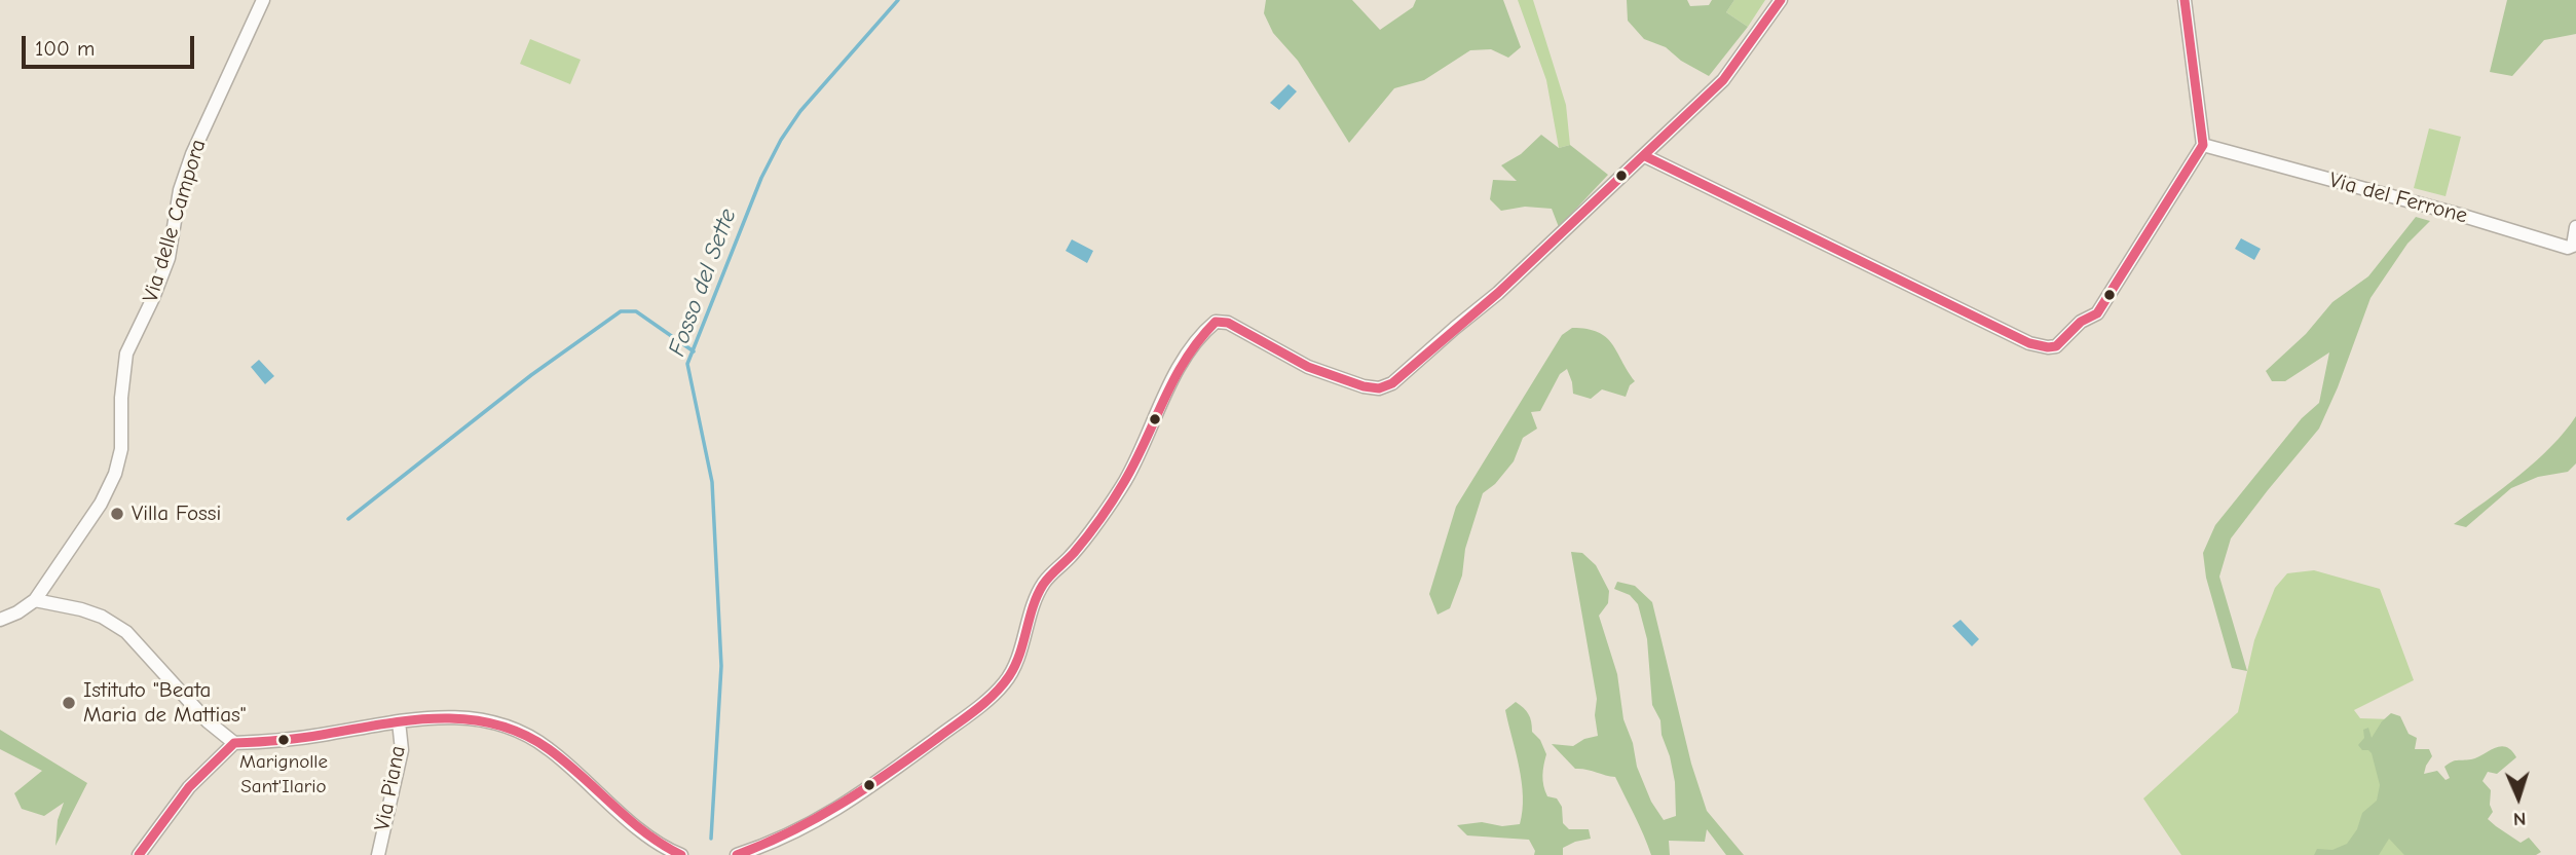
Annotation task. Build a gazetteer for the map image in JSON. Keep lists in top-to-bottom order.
{
  "streets": {
    "street": ["Via del Ferrone", "Via delle Campora", "Via Piana"]
  },
  "water": ["Fosso del Sette"],
  "places": ["Villa Fossi", "Istituto \"Beata Maria de Mattias\"", "Marignolle Sant'Ilario"],
  "scale_bar": "100 m",
  "north": "bottom"
}
